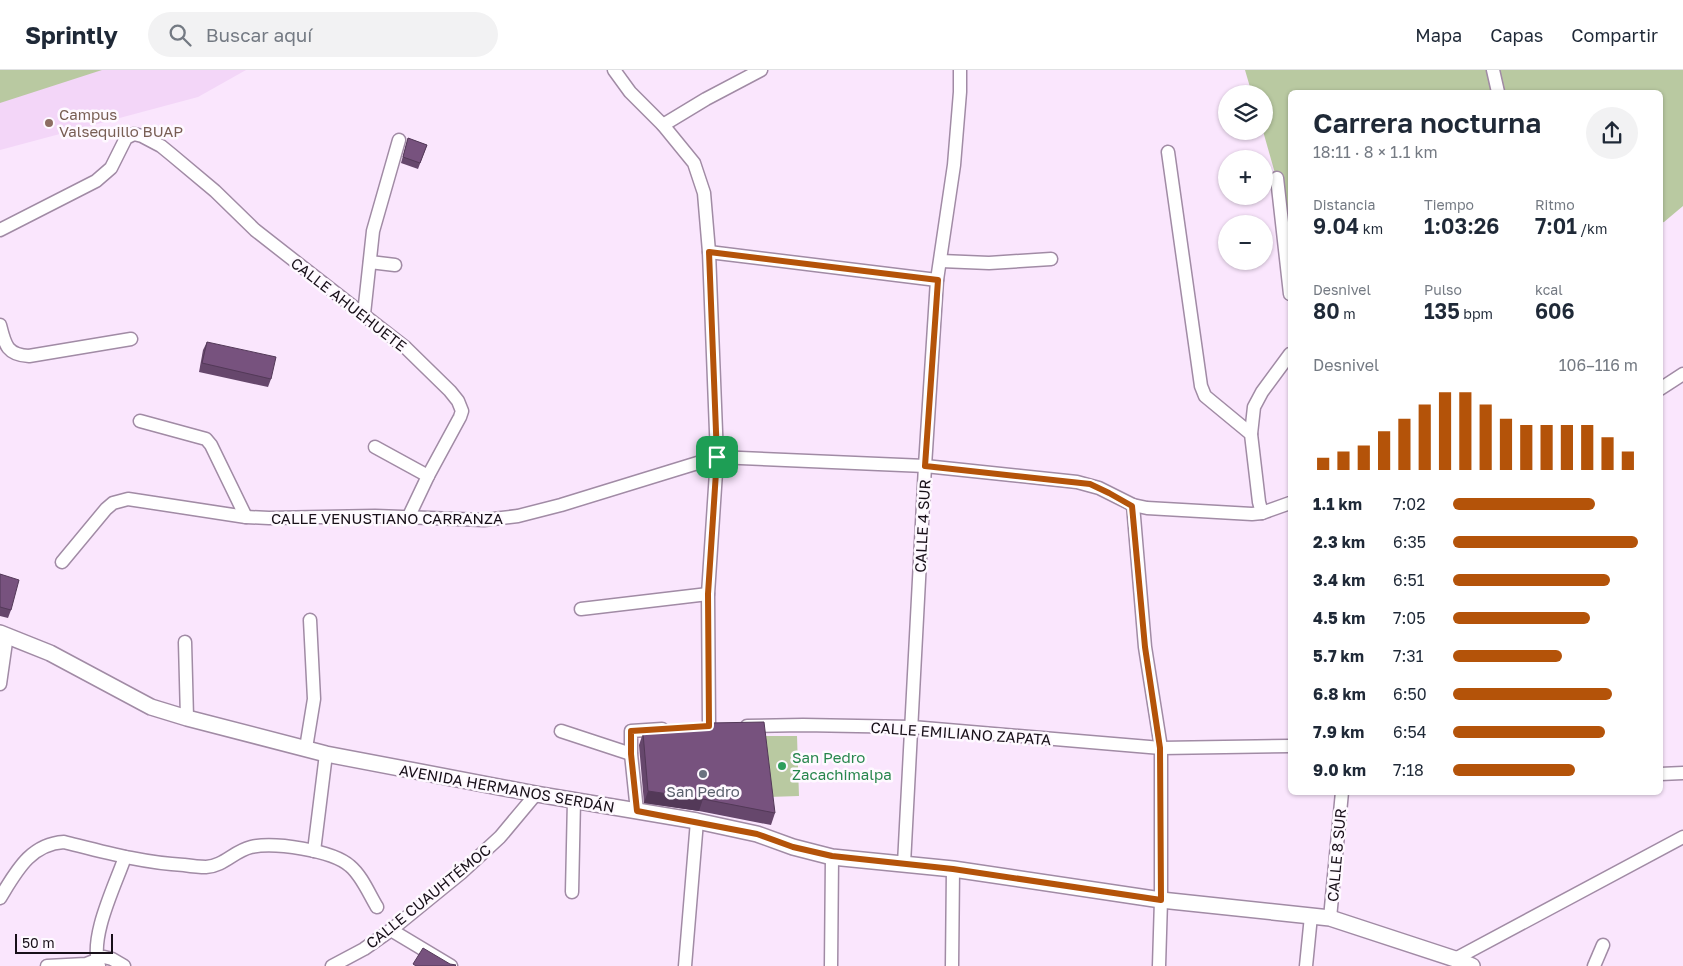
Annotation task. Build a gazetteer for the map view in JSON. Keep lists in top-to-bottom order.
{
  "streets": {
    "street": [
      "CALLE AHUEHUETE",
      "CALLE VENUSTIANO CARRANZA",
      "CALLE 4 SUR",
      "CALLE EMILIANO ZAPATA",
      "AVENIDA HERMANOS SERDÁN",
      "CALLE 8 SUR",
      "CALLE CUAUHTÉMOC"
    ]
  },
  "crossings": [
    ["CALLE AHUEHUETE", "CALLE VENUSTIANO CARRANZA"],
    ["CALLE VENUSTIANO CARRANZA", "CALLE 4 SUR"],
    ["CALLE 4 SUR", "CALLE EMILIANO ZAPATA"],
    ["CALLE 4 SUR", "AVENIDA HERMANOS SERDÁN"],
    ["AVENIDA HERMANOS SERDÁN", "CALLE 8 SUR"],
    ["AVENIDA HERMANOS SERDÁN", "CALLE CUAUHTÉMOC"]
  ],
  "places": ["Campus Valsequillo BUAP", "San Pedro Zacachimalpa", "San Pedro"],
  "scale_bar": "50 m",
  "page": {
    "header": "Sprintly",
    "search": "Buscar aquí",
    "nav": ["Mapa", "Capas", "Compartir"],
    "map_buttons": ["+", "−"],
    "heading": ["Carrera nocturna", "18:11 · 8 × 1.1 km"],
    "stats": [
      ["Distancia", "9.04 km"],
      ["Tiempo", "1:03:26"],
      ["Ritmo", "7:01 /km"],
      ["Desnivel", "80 m"],
      ["Pulso", "135 bpm"],
      ["kcal", "606"]
    ],
    "chart": ["Desnivel", "106–116 m"],
    "list": [
      {
        "name": "1.1 km",
        "note": "7:02"
      },
      {
        "name": "2.3 km",
        "note": "6:35"
      },
      {
        "name": "3.4 km",
        "note": "6:51"
      },
      {
        "name": "4.5 km",
        "note": "7:05"
      },
      {
        "name": "5.7 km",
        "note": "7:31"
      },
      {
        "name": "6.8 km",
        "note": "6:50"
      },
      {
        "name": "7.9 km",
        "note": "6:54"
      },
      {
        "name": "9.0 km",
        "note": "7:18"
      }
    ],
    "scale": "50 m"
  }
}
